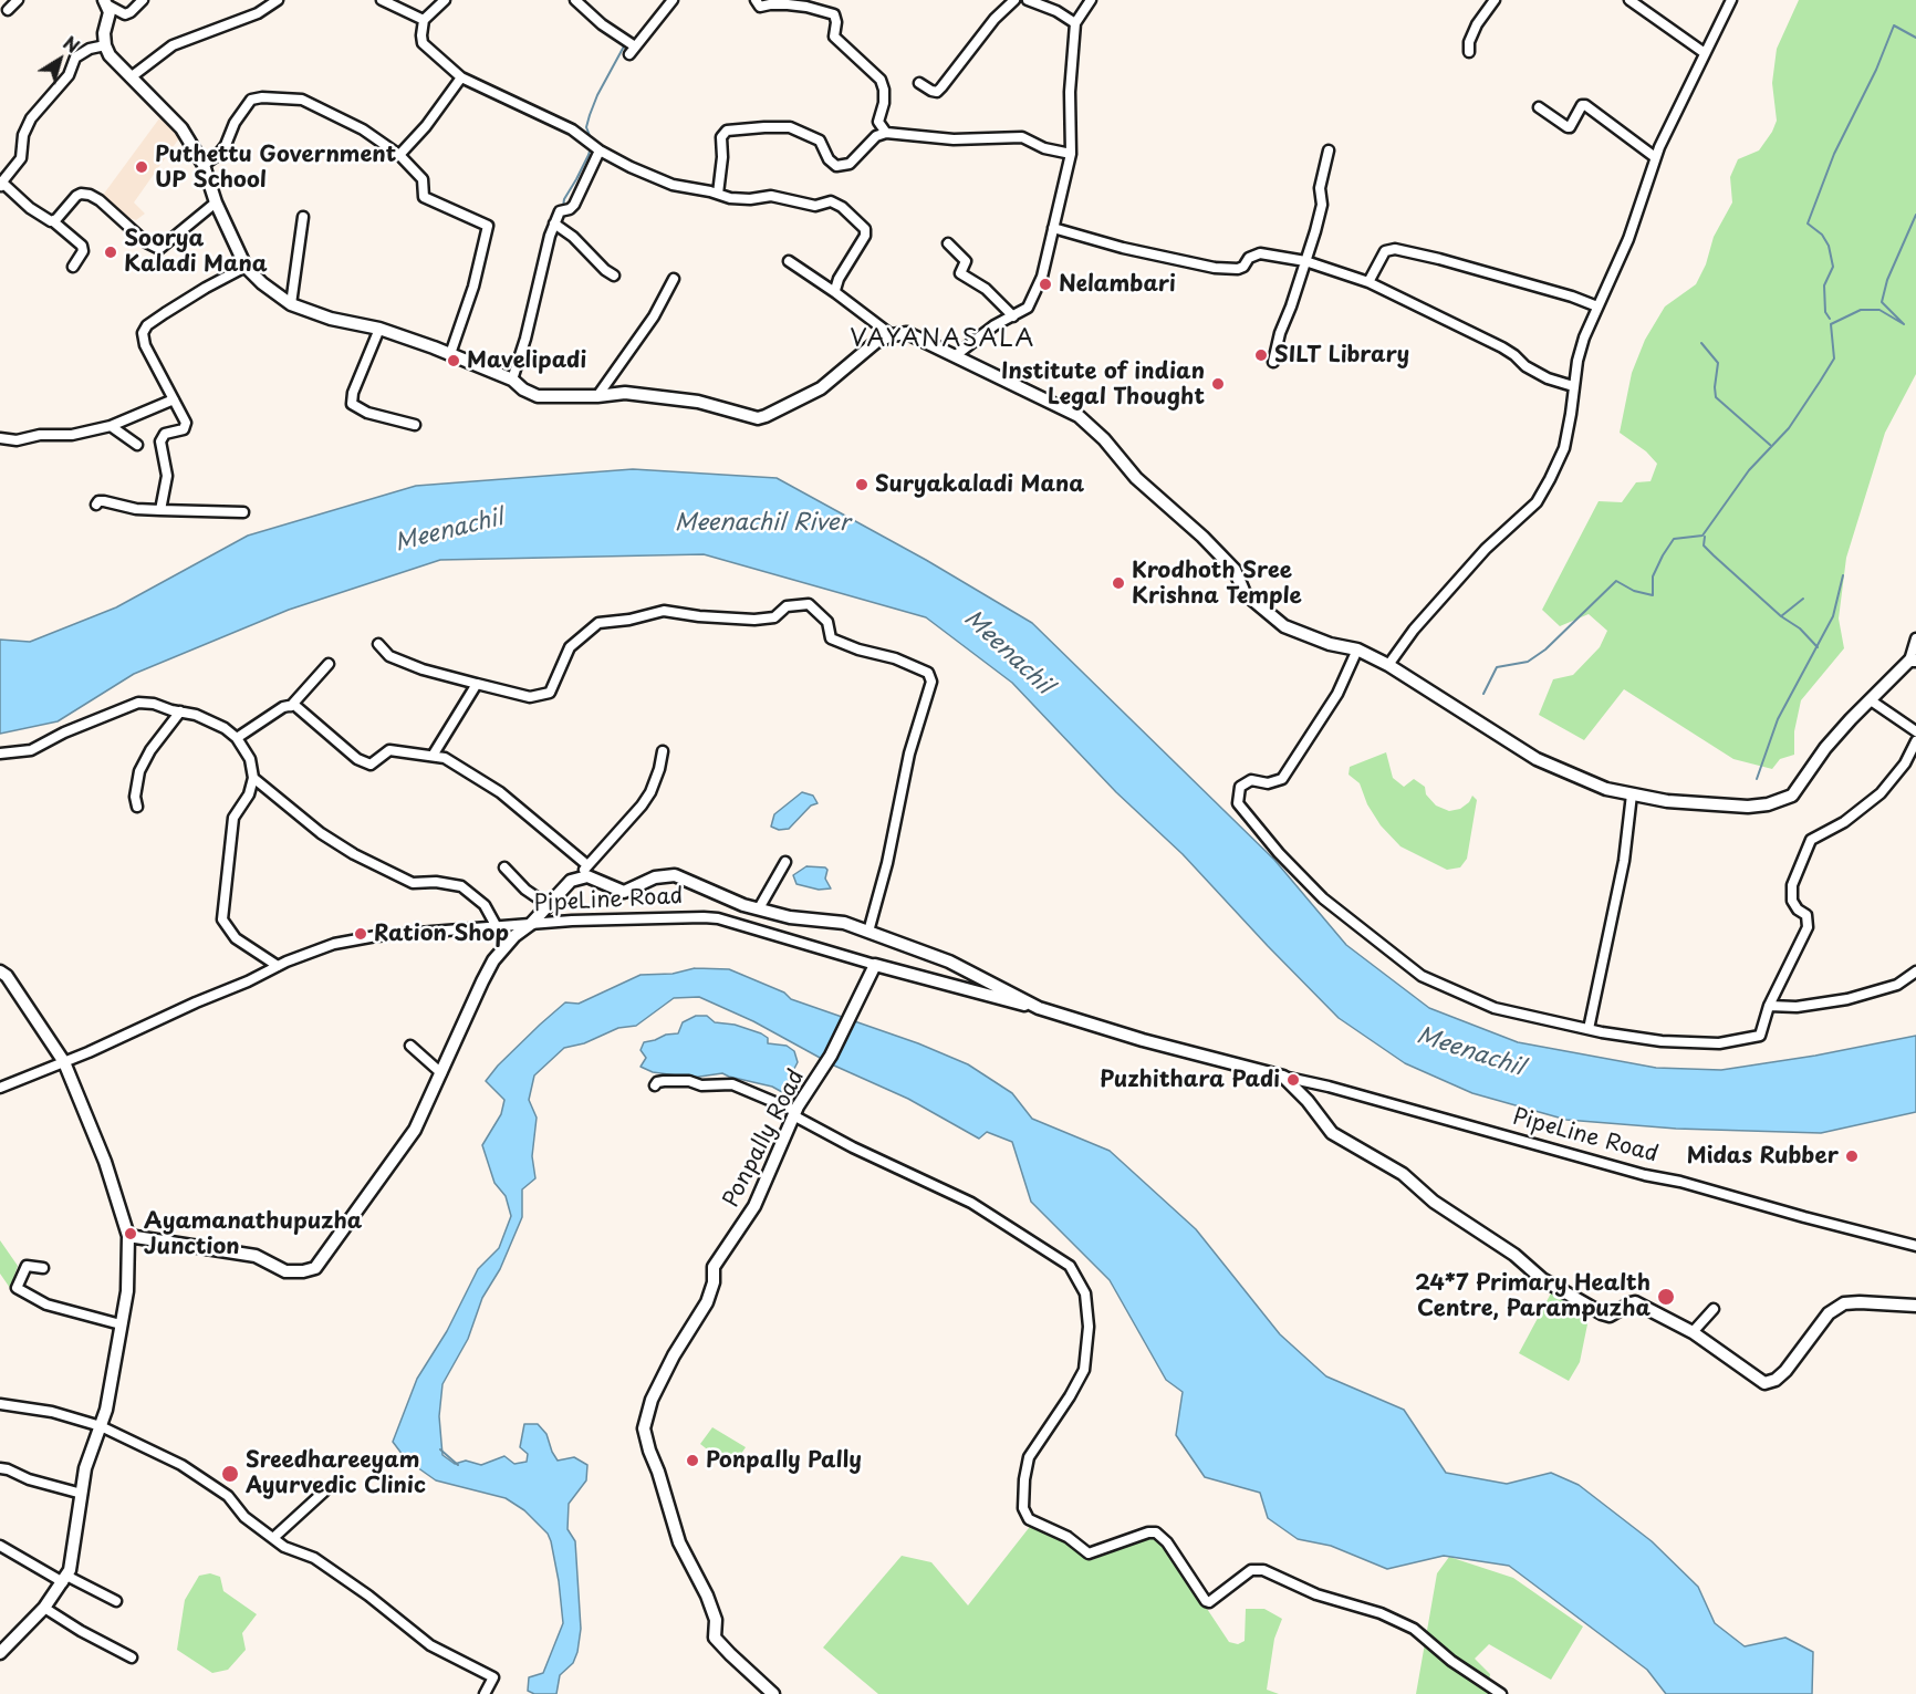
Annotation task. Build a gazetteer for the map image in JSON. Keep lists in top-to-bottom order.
{
  "streets": {
    "main road": ["PipeLine Road", "Ponpally Road"]
  },
  "crossings": [
    ["PipeLine Road", "Ponpally Road"]
  ],
  "districts": ["VAYANASALA"],
  "water": ["Meenachil River", "Meenachil"],
  "places": [
    "Puthettu Government UP School",
    "Soorya Kaladi Mana",
    "Nelambari",
    "SILT Library",
    "Mavelipadi",
    "Institute of indian Legal Thought",
    "Suryakaladi Mana",
    "Krodhoth Sree Krishna Temple",
    "Ration Shop",
    "Puzhithara Padi",
    "Midas Rubber",
    "Ayamanathupuzha Junction",
    "24*7 Primary Health Centre, Parampuzha",
    "Ponpally Pally",
    "Sreedhareeyam Ayurvedic Clinic"
  ],
  "north": "top right"
}
